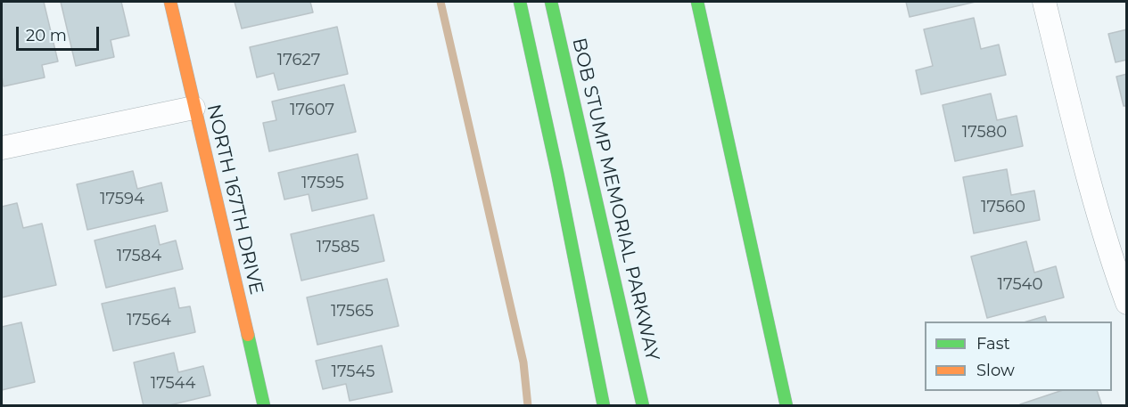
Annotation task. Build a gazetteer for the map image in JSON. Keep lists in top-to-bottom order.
{
  "streets": {
    "main road": ["NORTH 167TH DRIVE", "BOB STUMP MEMORIAL PARKWAY"]
  },
  "house_numbers": [
    "17627",
    "17607",
    "17580",
    "17595",
    "17594",
    "17560",
    "17585",
    "17584",
    "17540",
    "17565",
    "17564",
    "17545",
    "17544"
  ],
  "legend": ["Fast", "Slow"],
  "scale_bar": "20 m"
}
